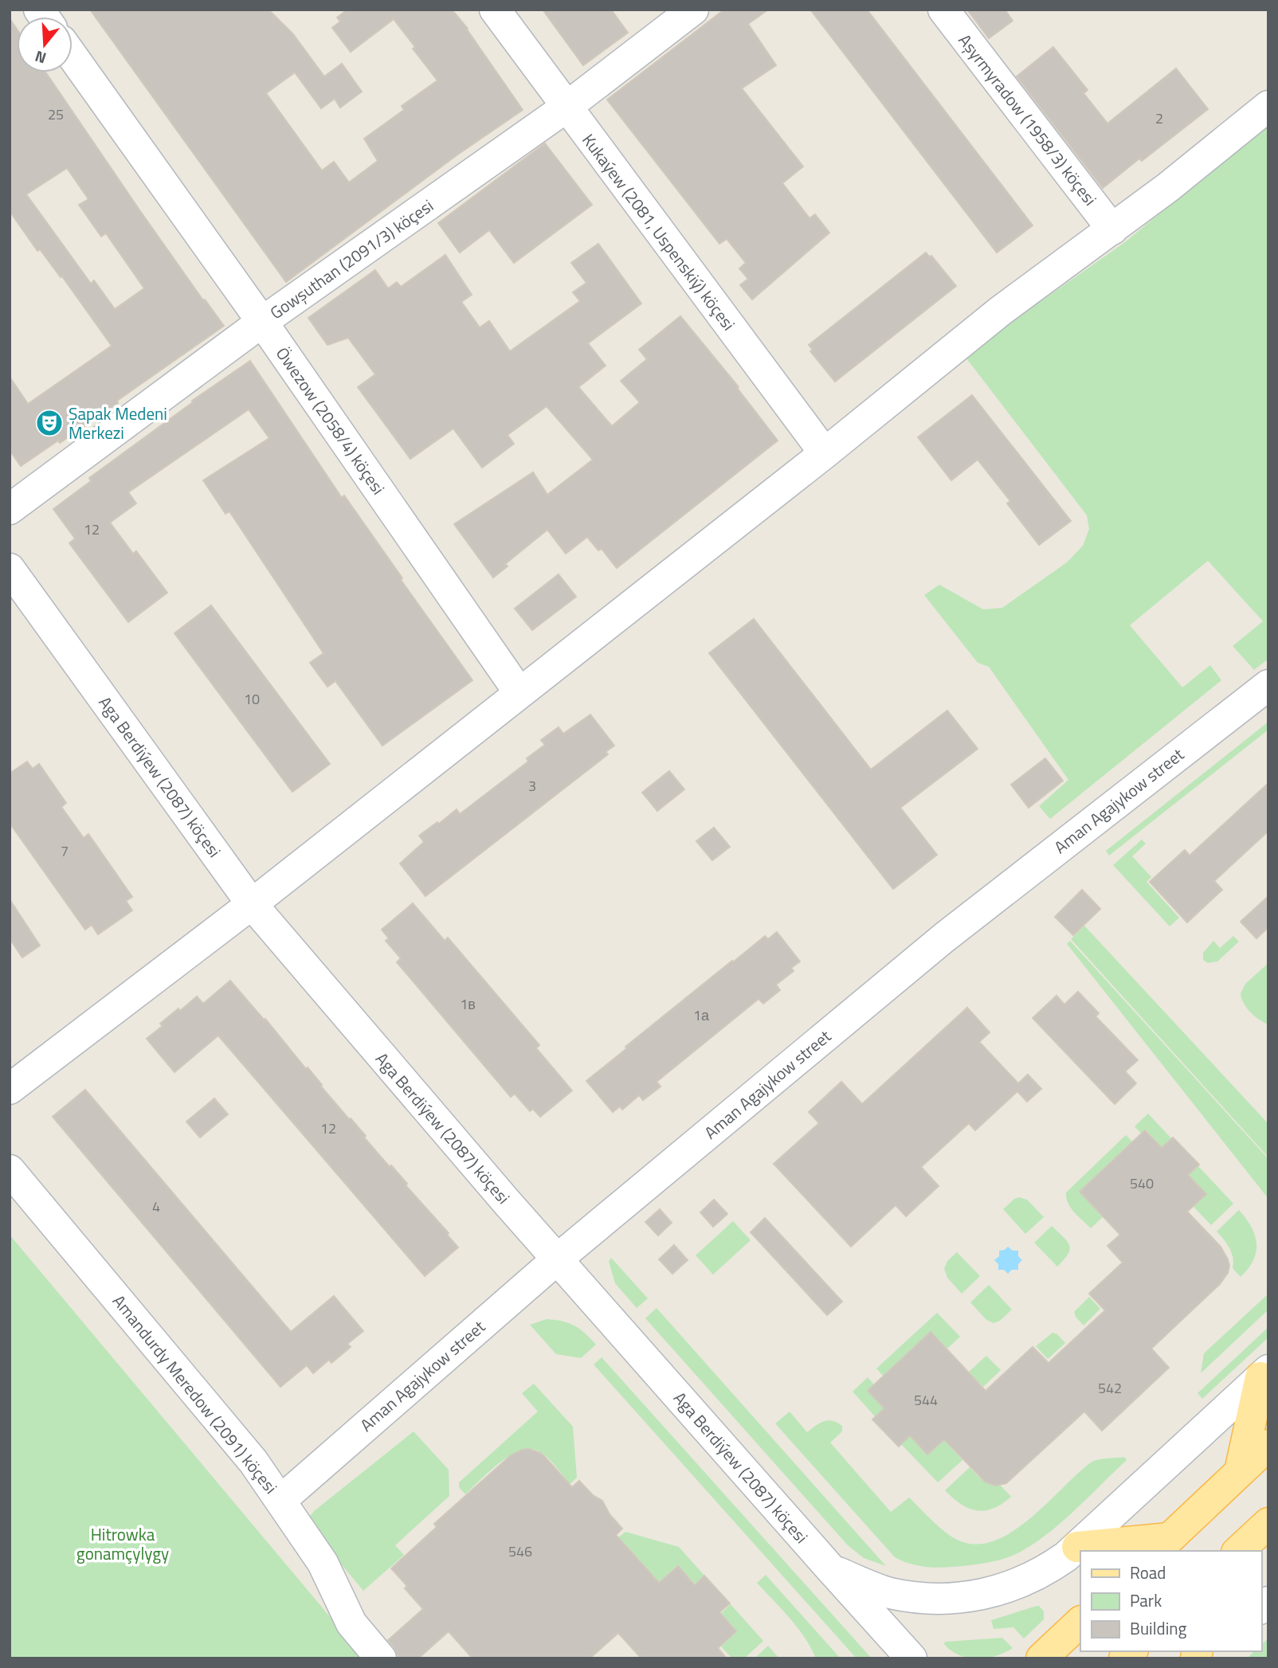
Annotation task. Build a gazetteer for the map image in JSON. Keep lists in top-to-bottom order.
{
  "streets": {
    "street": [
      "Aşyrmyradow (1958/3) köçesi",
      "Kukaýew (2081, Uspenskiý) köçesi",
      "Gowşuthan (2091/3) köçesi",
      "Öwezow (2058/4) köçesi",
      "Aga Berdiýew (2087) köçesi",
      "Aman Agajykow street",
      "Amandurdy Meredow (2091) köçesi"
    ]
  },
  "crossings": [
    ["Kukaýew (2081, Uspenskiý) köçesi", "Gowşuthan (2091/3) köçesi"],
    ["Gowşuthan (2091/3) köçesi", "Öwezow (2058/4) köçesi"],
    ["Aga Berdiýew (2087) köçesi", "Aman Agajykow street"],
    ["Aman Agajykow street", "Amandurdy Meredow (2091) köçesi"]
  ],
  "parks": ["Hitrowka gonamçylygy"],
  "places": {
    "theatre": ["Şapak Medeni Merkezi"]
  },
  "house_numbers": [
    "25",
    "2",
    "12",
    "10",
    "3",
    "7",
    "1в",
    "1а",
    "12",
    "540",
    "4",
    "542",
    "544",
    "546"
  ],
  "legend": ["Road", "Park", "Building"],
  "north": "bottom"
}
